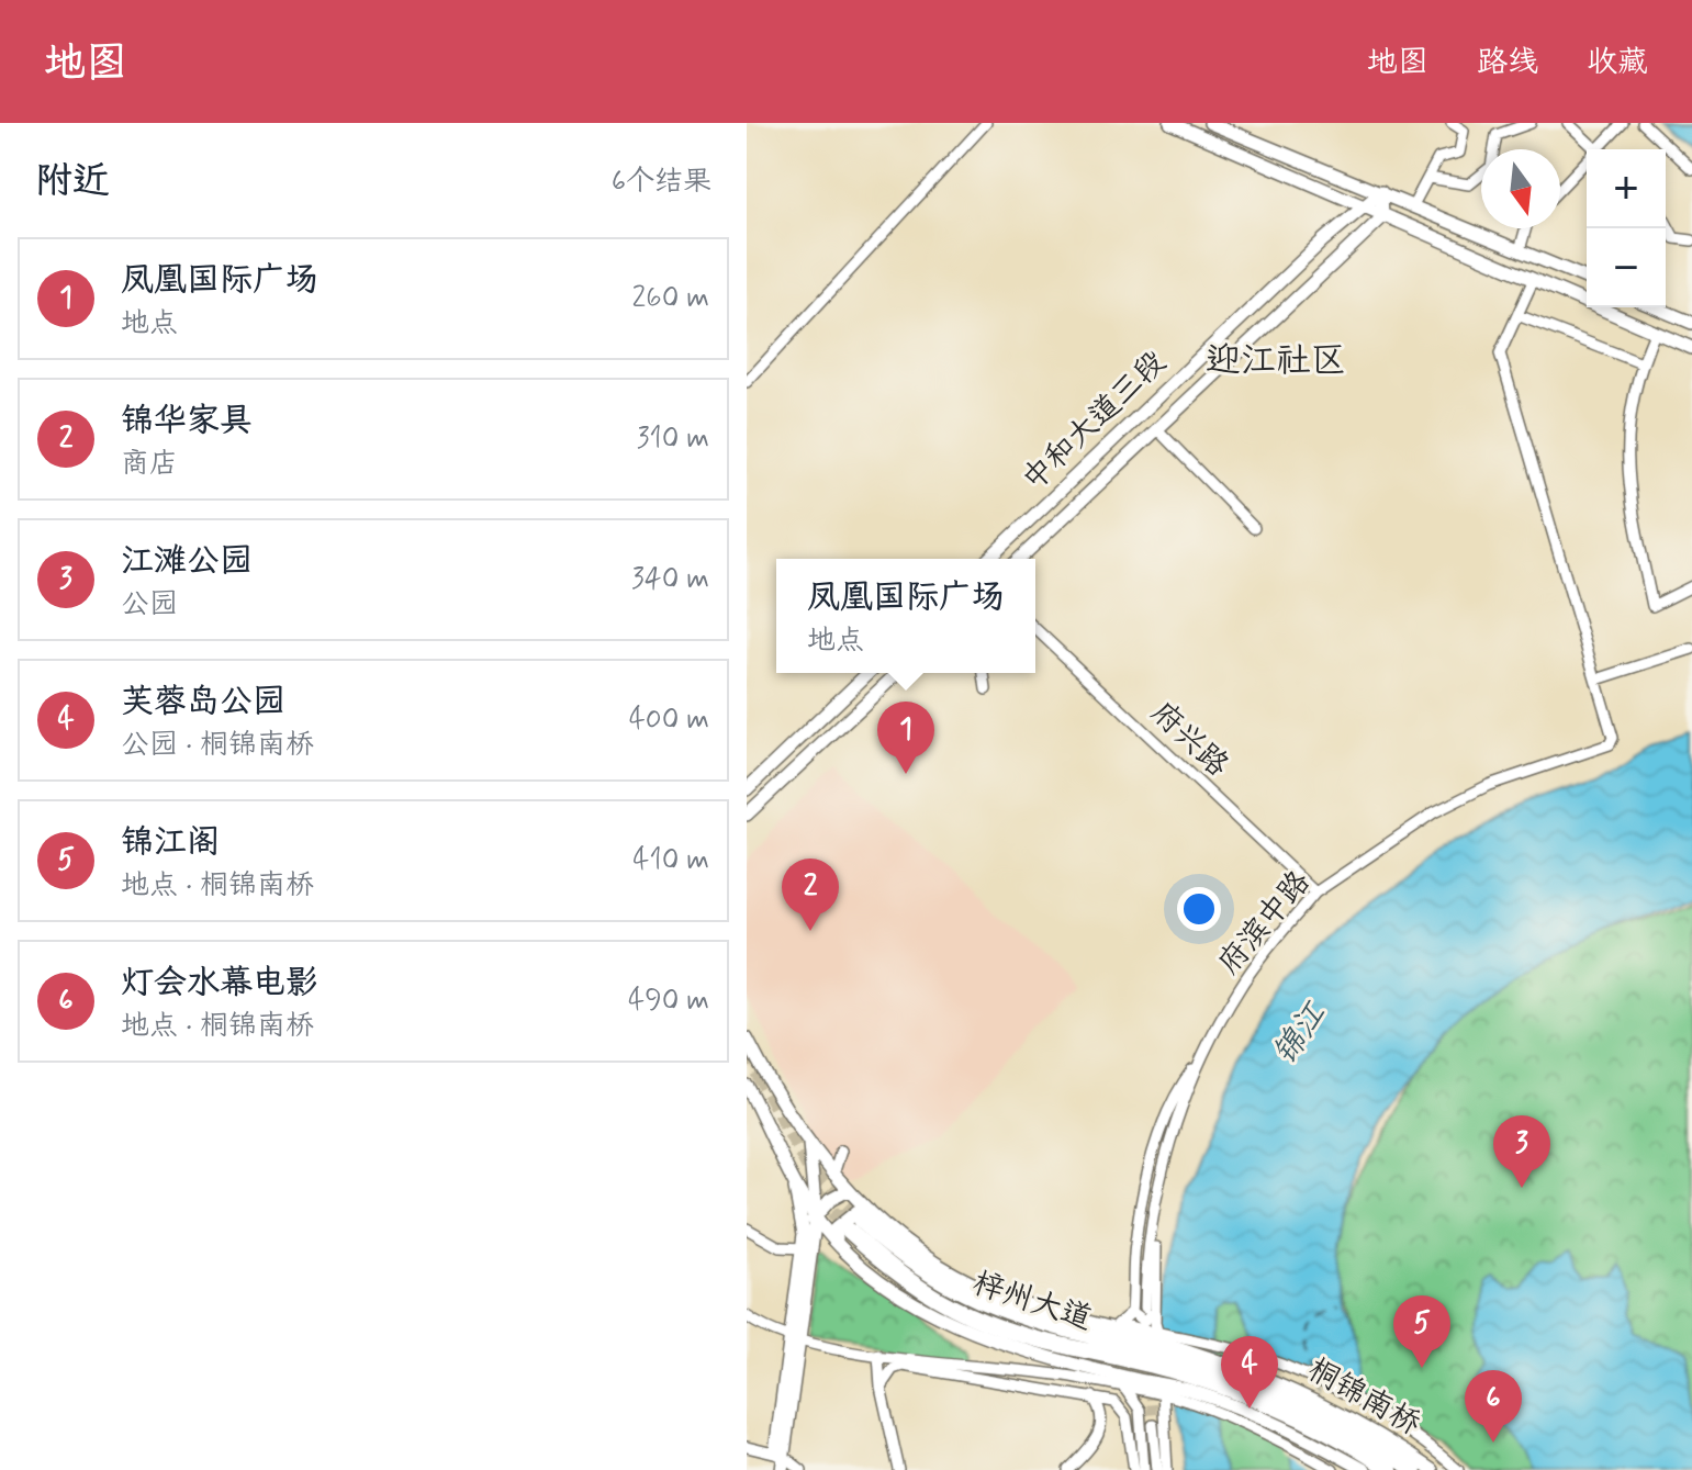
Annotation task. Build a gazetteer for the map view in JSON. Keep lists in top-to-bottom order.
{
  "streets": {
    "highway": ["梓州大道", "桐锦南桥"],
    "main road": ["中和大道三段"],
    "street": ["府兴路", "府滨中路"]
  },
  "crossings": [
    ["府兴路", "府滨中路"],
    ["府滨中路", "梓州大道"],
    ["府滨中路", "桐锦南桥"],
    ["梓州大道", "桐锦南桥"]
  ],
  "districts": ["迎江社区"],
  "water": ["锦江"],
  "north": "bottom",
  "page": {
    "header": "地图",
    "nav": ["地图", "路线", "收藏"],
    "heading": ["附近", "6个结果"],
    "map_buttons": ["+", "−"],
    "list": [
      {
        "mark": "1",
        "name": "凤凰国际广场",
        "note": "地点",
        "value": "260 m"
      },
      {
        "mark": "2",
        "name": "锦华家具",
        "note": "商店",
        "value": "310 m"
      },
      {
        "mark": "3",
        "name": "江滩公园",
        "note": "公园",
        "value": "340 m"
      },
      {
        "mark": "4",
        "name": "芙蓉岛公园",
        "note": "公园 · 桐锦南桥",
        "value": "400 m"
      },
      {
        "mark": "5",
        "name": "锦江阁",
        "note": "地点 · 桐锦南桥",
        "value": "410 m"
      },
      {
        "mark": "6",
        "name": "灯会水幕电影",
        "note": "地点 · 桐锦南桥",
        "value": "490 m"
      }
    ],
    "popup": ["凤凰国际广场", "地点"],
    "pins": [
      "1",
      "2",
      "3",
      "5",
      "4",
      "6"
    ]
  }
}
